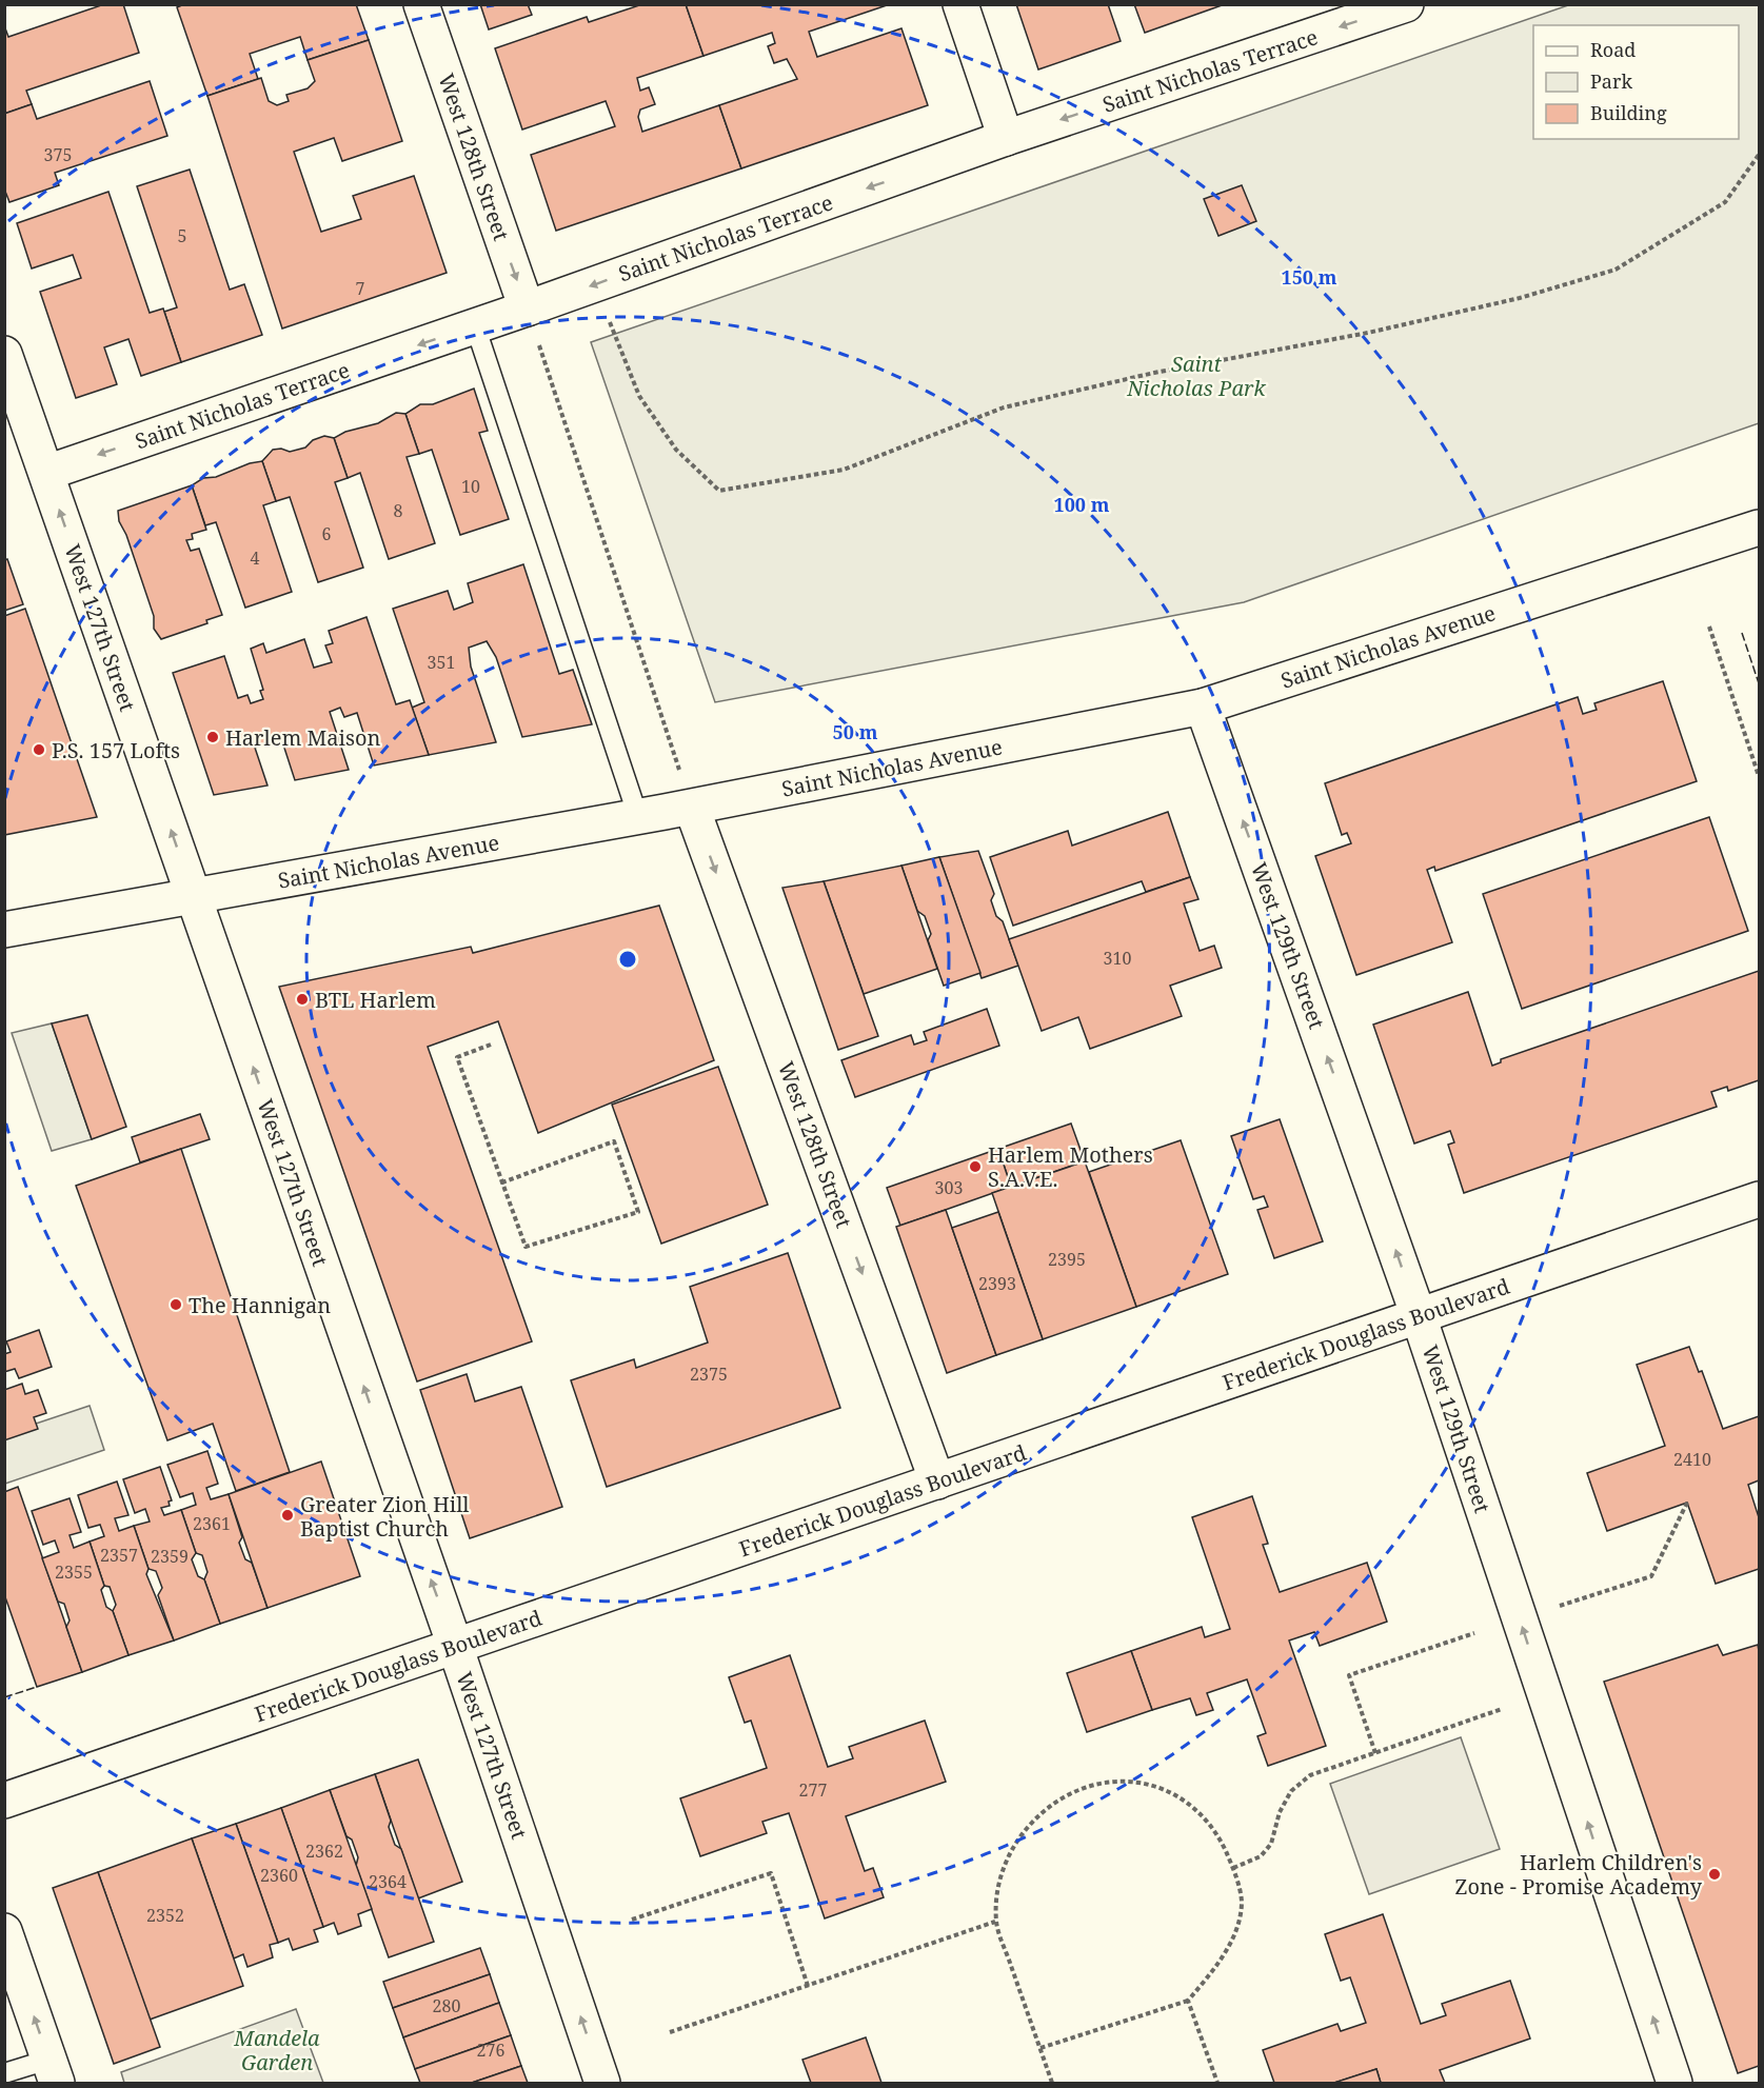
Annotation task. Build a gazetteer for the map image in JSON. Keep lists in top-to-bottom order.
{
  "streets": {
    "street": [
      "Saint Nicholas Terrace",
      "West 128th Street",
      "West 127th Street",
      "Saint Nicholas Avenue",
      "West 129th Street",
      "Frederick Douglass Boulevard"
    ]
  },
  "crossings": [
    ["Saint Nicholas Terrace", "West 128th Street"],
    ["Saint Nicholas Terrace", "West 127th Street"],
    ["West 128th Street", "Saint Nicholas Avenue"],
    ["West 128th Street", "Frederick Douglass Boulevard"],
    ["West 127th Street", "Saint Nicholas Avenue"],
    ["West 127th Street", "Frederick Douglass Boulevard"],
    ["Saint Nicholas Avenue", "West 129th Street"],
    ["West 129th Street", "Frederick Douglass Boulevard"]
  ],
  "one_way": [
    "Saint Nicholas Terrace",
    "West 128th Street",
    "West 127th Street",
    "West 129th Street"
  ],
  "parks": ["Saint Nicholas Park", "Mandela Garden"],
  "places": [
    "Harlem Maison",
    "P.S. 157 Lofts",
    "BTL Harlem",
    "Harlem Mothers S.A.V.E.",
    "The Hannigan",
    "Greater Zion Hill Baptist Church",
    "Harlem Children's Zone - Promise Academy"
  ],
  "house_numbers": [
    "375",
    "5",
    "7",
    "10",
    "8",
    "6",
    "4",
    "351",
    "310",
    "303",
    "2395",
    "2393",
    "2375",
    "2410",
    "2361",
    "2357",
    "2359",
    "2355",
    "277",
    "2362",
    "2360",
    "2364",
    "2352",
    "280",
    "276"
  ],
  "legend": ["Road", "Park", "Building"],
  "rings": ["150 m", "100 m", "50 m"]
}
